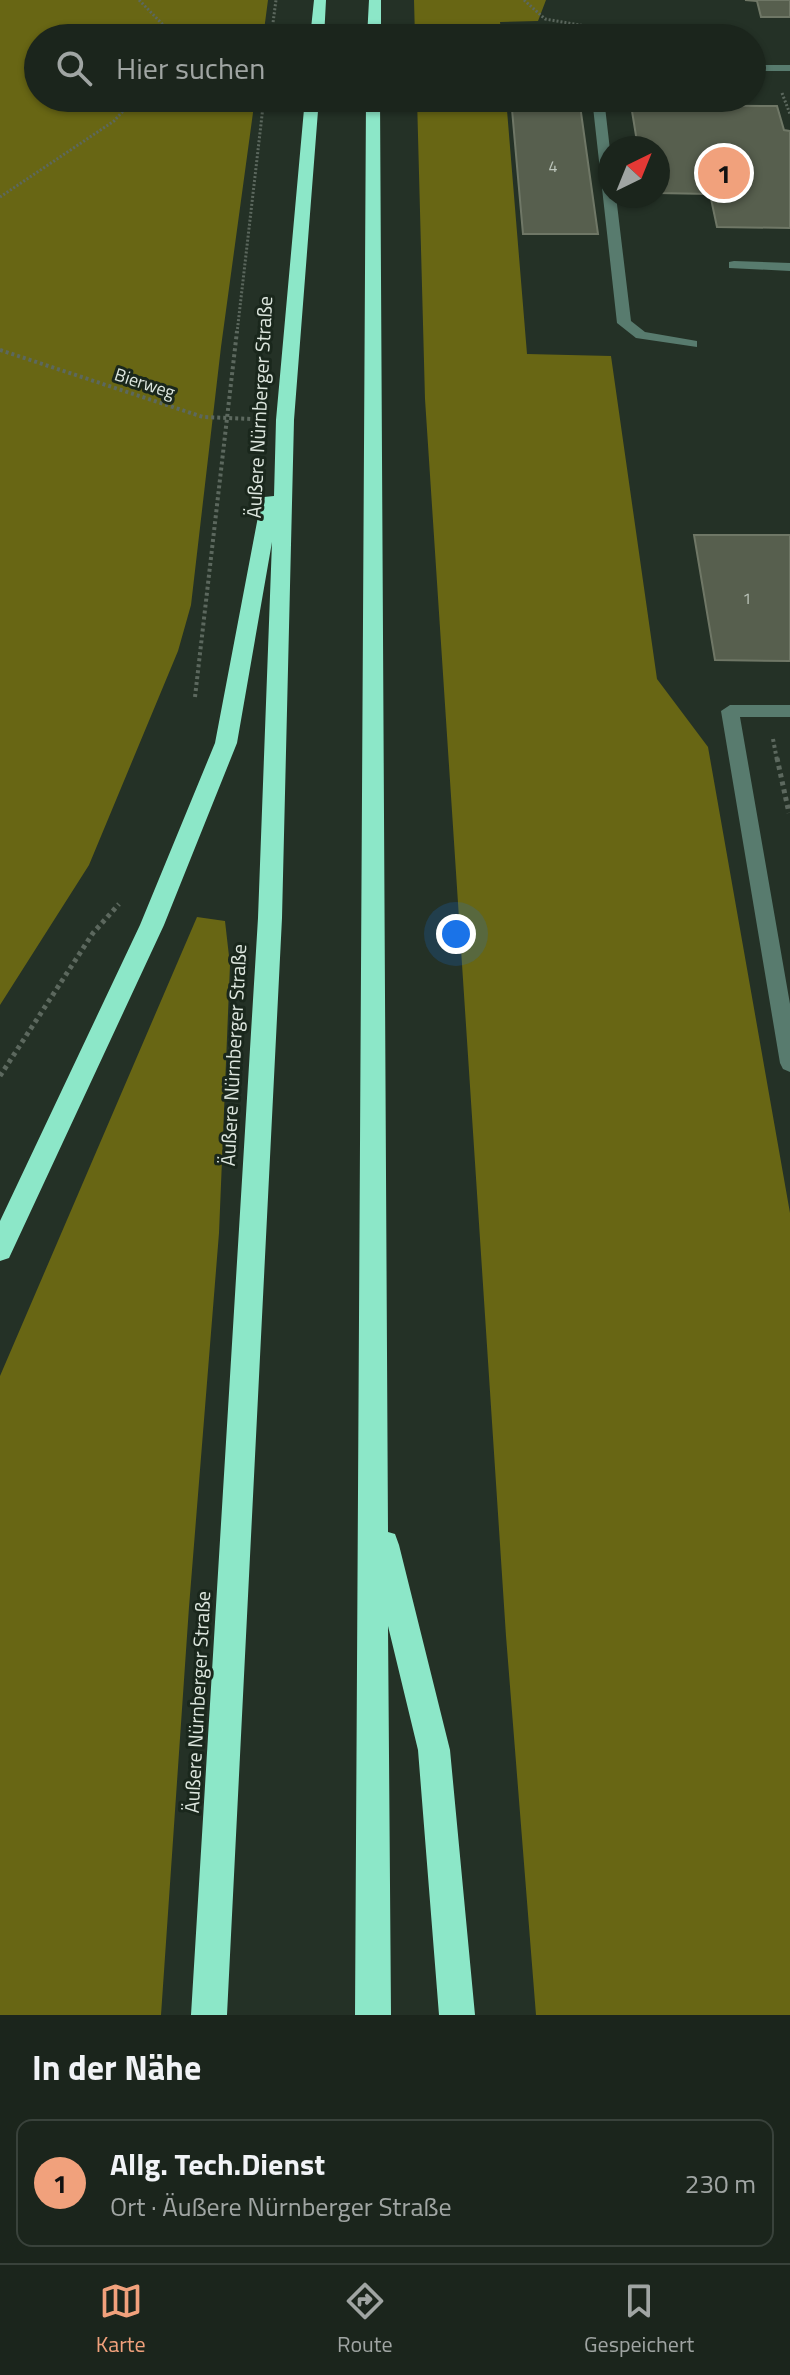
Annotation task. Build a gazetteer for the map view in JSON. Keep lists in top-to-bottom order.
{
  "streets": {
    "highway": ["Äußere Nürnberger Straße"],
    "path": ["Bierweg"]
  },
  "crossings": [
    ["Bierweg", "Äußere Nürnberger Straße"]
  ],
  "house_numbers": ["4", "1"],
  "north": "top right",
  "page": {
    "search": "Hier suchen",
    "pins": "1",
    "heading": "In der Nähe",
    "list": [
      {
        "mark": "1",
        "name": "Allg. Tech.Dienst",
        "note": "Ort · Äußere Nürnberger Straße",
        "value": "230 m"
      }
    ],
    "nav": ["Karte", "Route", "Gespeichert"]
  }
}
